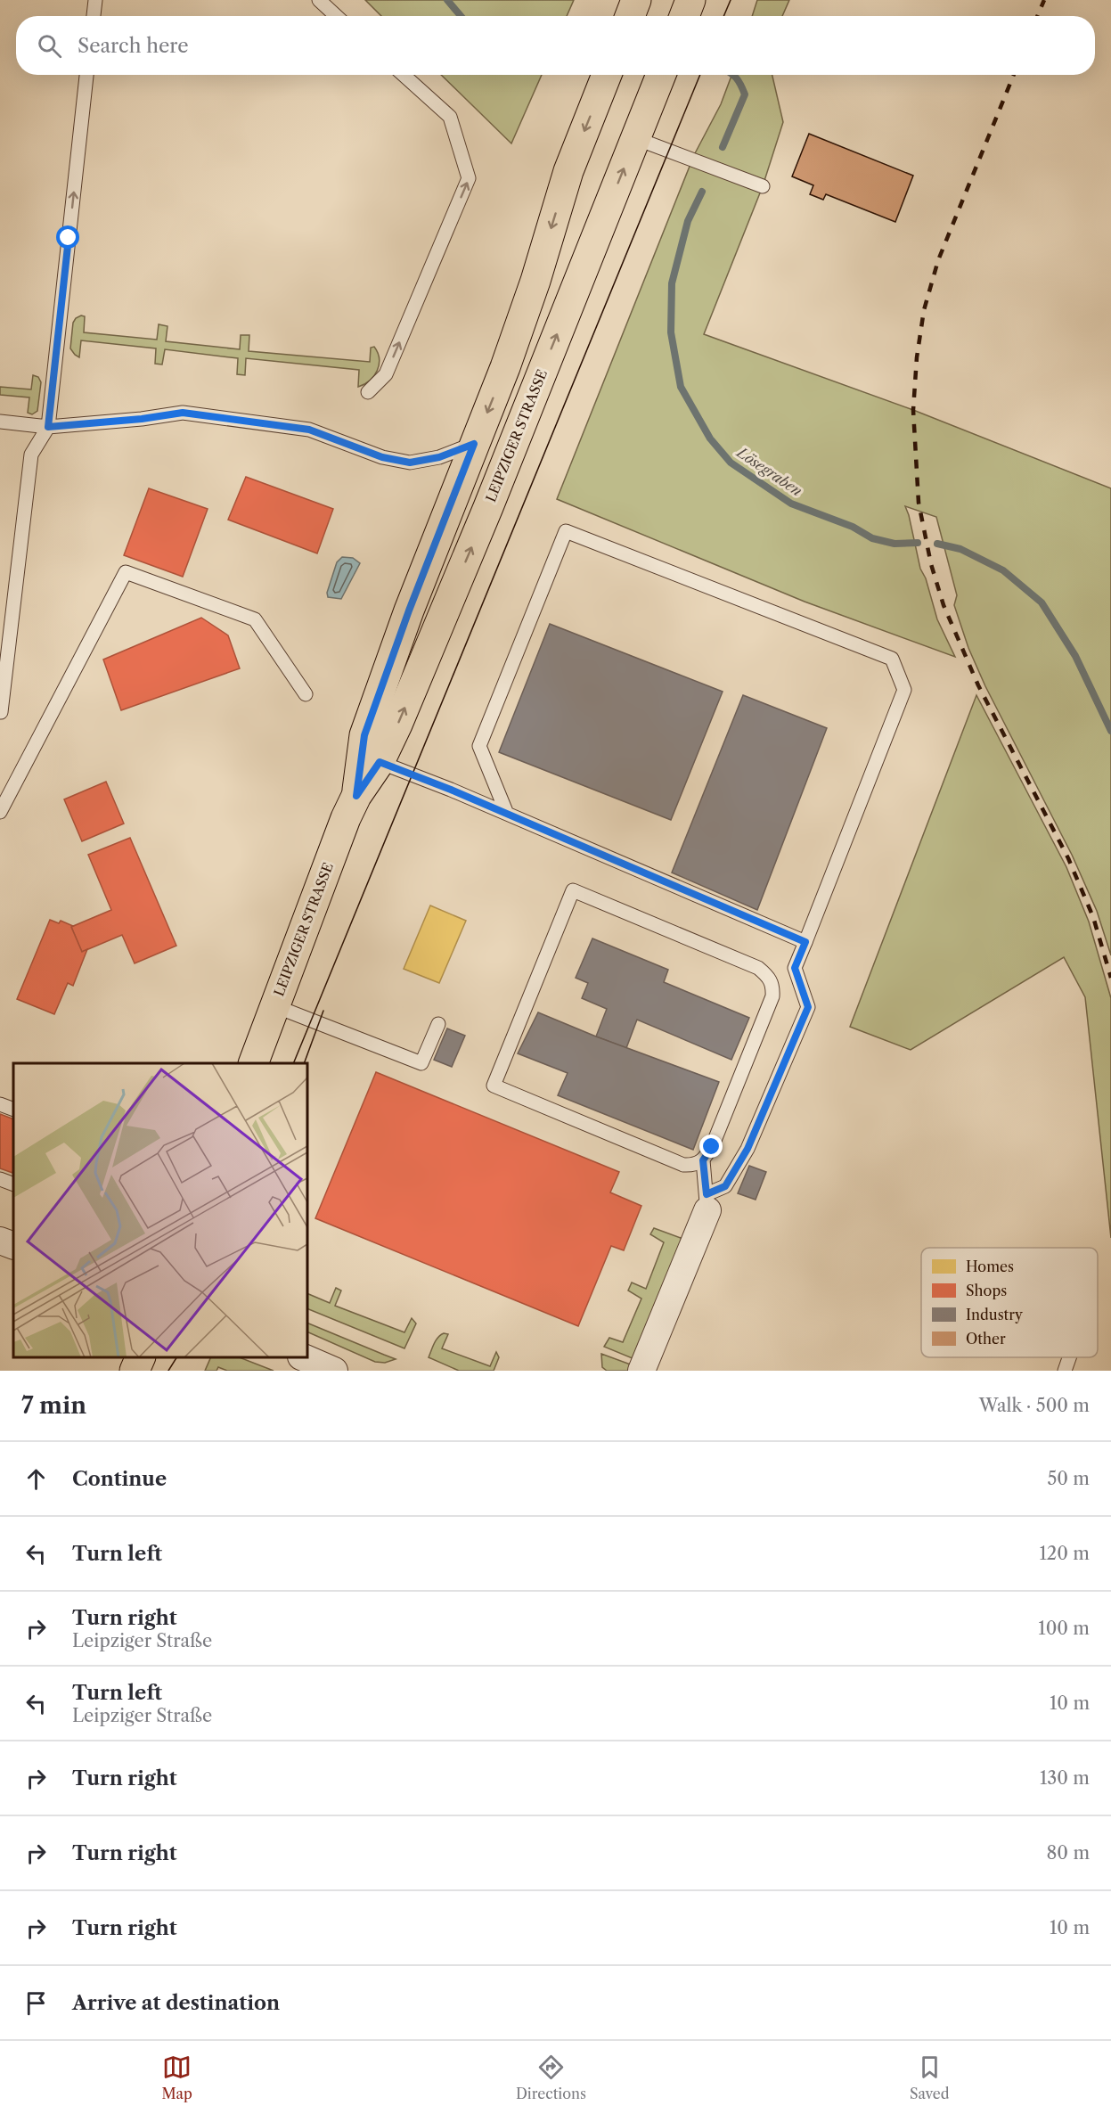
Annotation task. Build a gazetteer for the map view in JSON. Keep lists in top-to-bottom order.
{
  "streets": {
    "main road": ["LEIPZIGER STRASSE"]
  },
  "water": ["Lösegraben"],
  "legend": [
    "Homes",
    "Shops",
    "Industry",
    "Other"
  ],
  "page": {
    "search": "Search here",
    "heading": ["7 min", "Walk · 500 m"],
    "list": [
      ["Continue", "50 m"],
      ["Turn left", "120 m"],
      ["Turn right", "Leipziger Straße", "100 m"],
      ["Turn left", "Leipziger Straße", "10 m"],
      ["Turn right", "130 m"],
      ["Turn right", "80 m"],
      ["Turn right", "10 m"],
      "Arrive at destination"
    ],
    "nav": ["Map", "Directions", "Saved"]
  }
}
